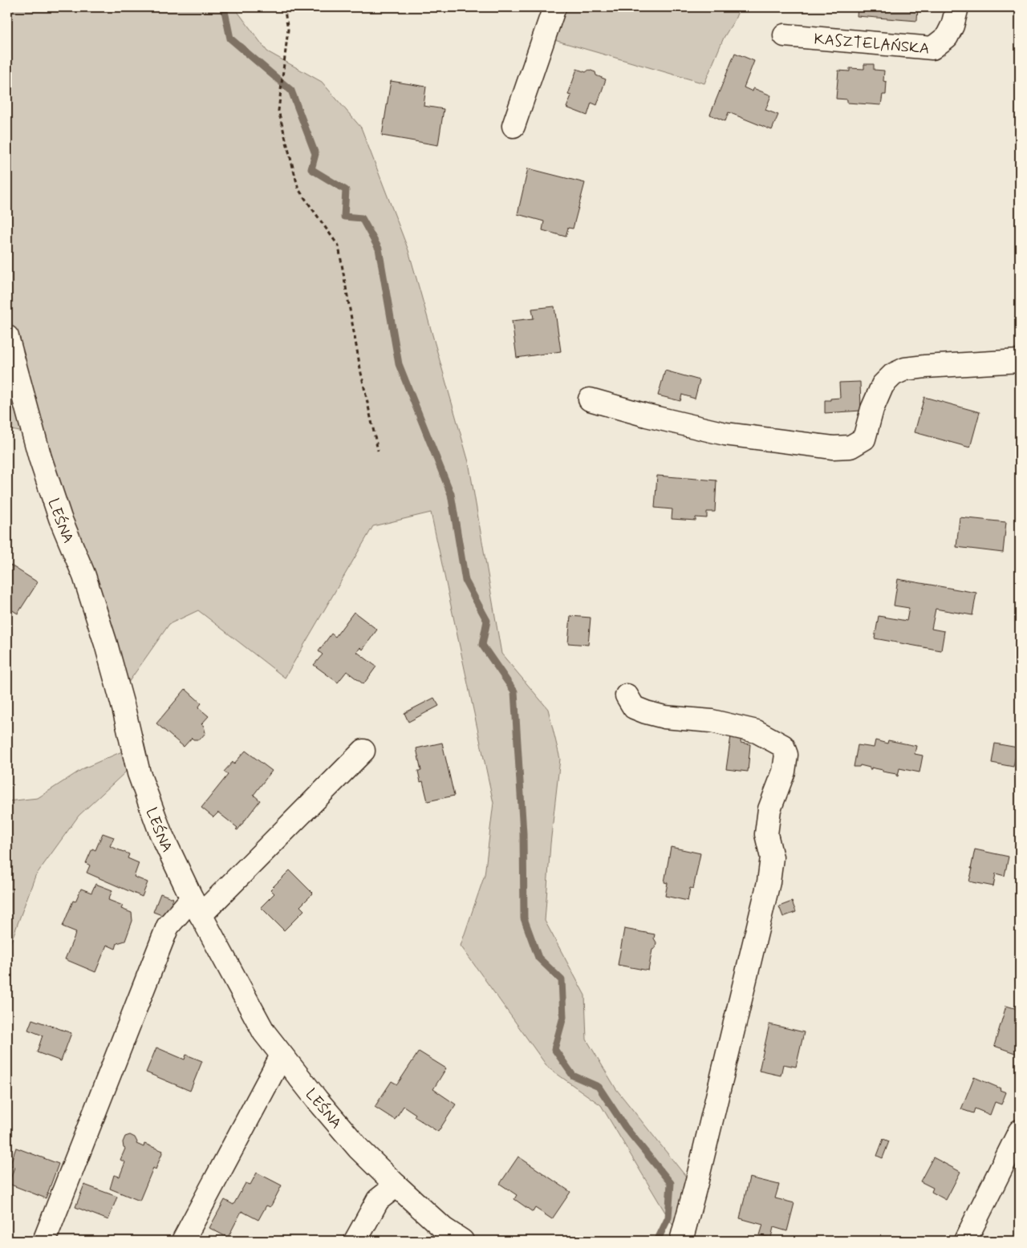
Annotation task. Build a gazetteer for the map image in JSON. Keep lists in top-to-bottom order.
{
  "streets": {
    "street": ["KASZTELAŃSKA", "LEŚNA"]
  }
}
